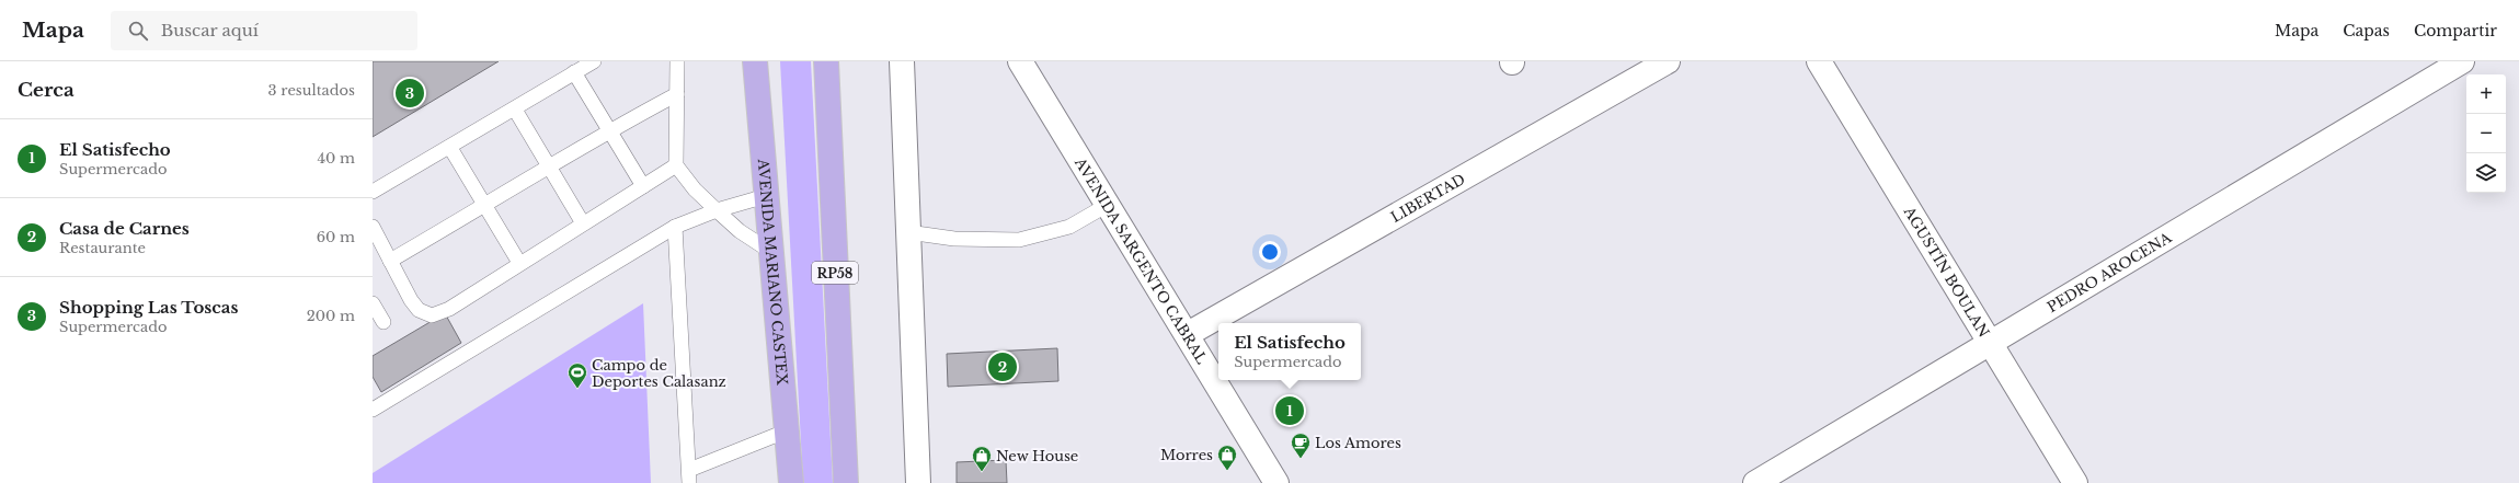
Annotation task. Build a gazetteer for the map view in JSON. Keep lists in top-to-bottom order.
{
  "streets": {
    "highway": ["AVENIDA MARIANO CASTEX", "RP58"],
    "street": [
      "LIBERTAD",
      "AVENIDA SARGENTO CABRAL",
      "AGUSTÍN BOULAN",
      "PEDRO AROCENA"
    ]
  },
  "crossings": [
    ["LIBERTAD", "AVENIDA SARGENTO CABRAL"],
    ["AGUSTÍN BOULAN", "PEDRO AROCENA"]
  ],
  "places": {
    "sports": ["Campo de Deportes Calasanz"],
    "cafe": ["Los Amores"],
    "shop": ["Morres", "New House"]
  },
  "page": {
    "header": "Mapa",
    "search": "Buscar aquí",
    "nav": ["Mapa", "Capas", "Compartir"],
    "heading": ["Cerca", "3 resultados"],
    "map_buttons": ["+", "−"],
    "pins": ["3", "2", "1"],
    "list": [
      {
        "mark": "1",
        "name": "El Satisfecho",
        "note": "Supermercado",
        "value": "40 m"
      },
      {
        "mark": "2",
        "name": "Casa de Carnes",
        "note": "Restaurante",
        "value": "60 m"
      },
      {
        "mark": "3",
        "name": "Shopping Las Toscas",
        "note": "Supermercado",
        "value": "200 m"
      }
    ],
    "popup": ["El Satisfecho", "Supermercado"]
  }
}
